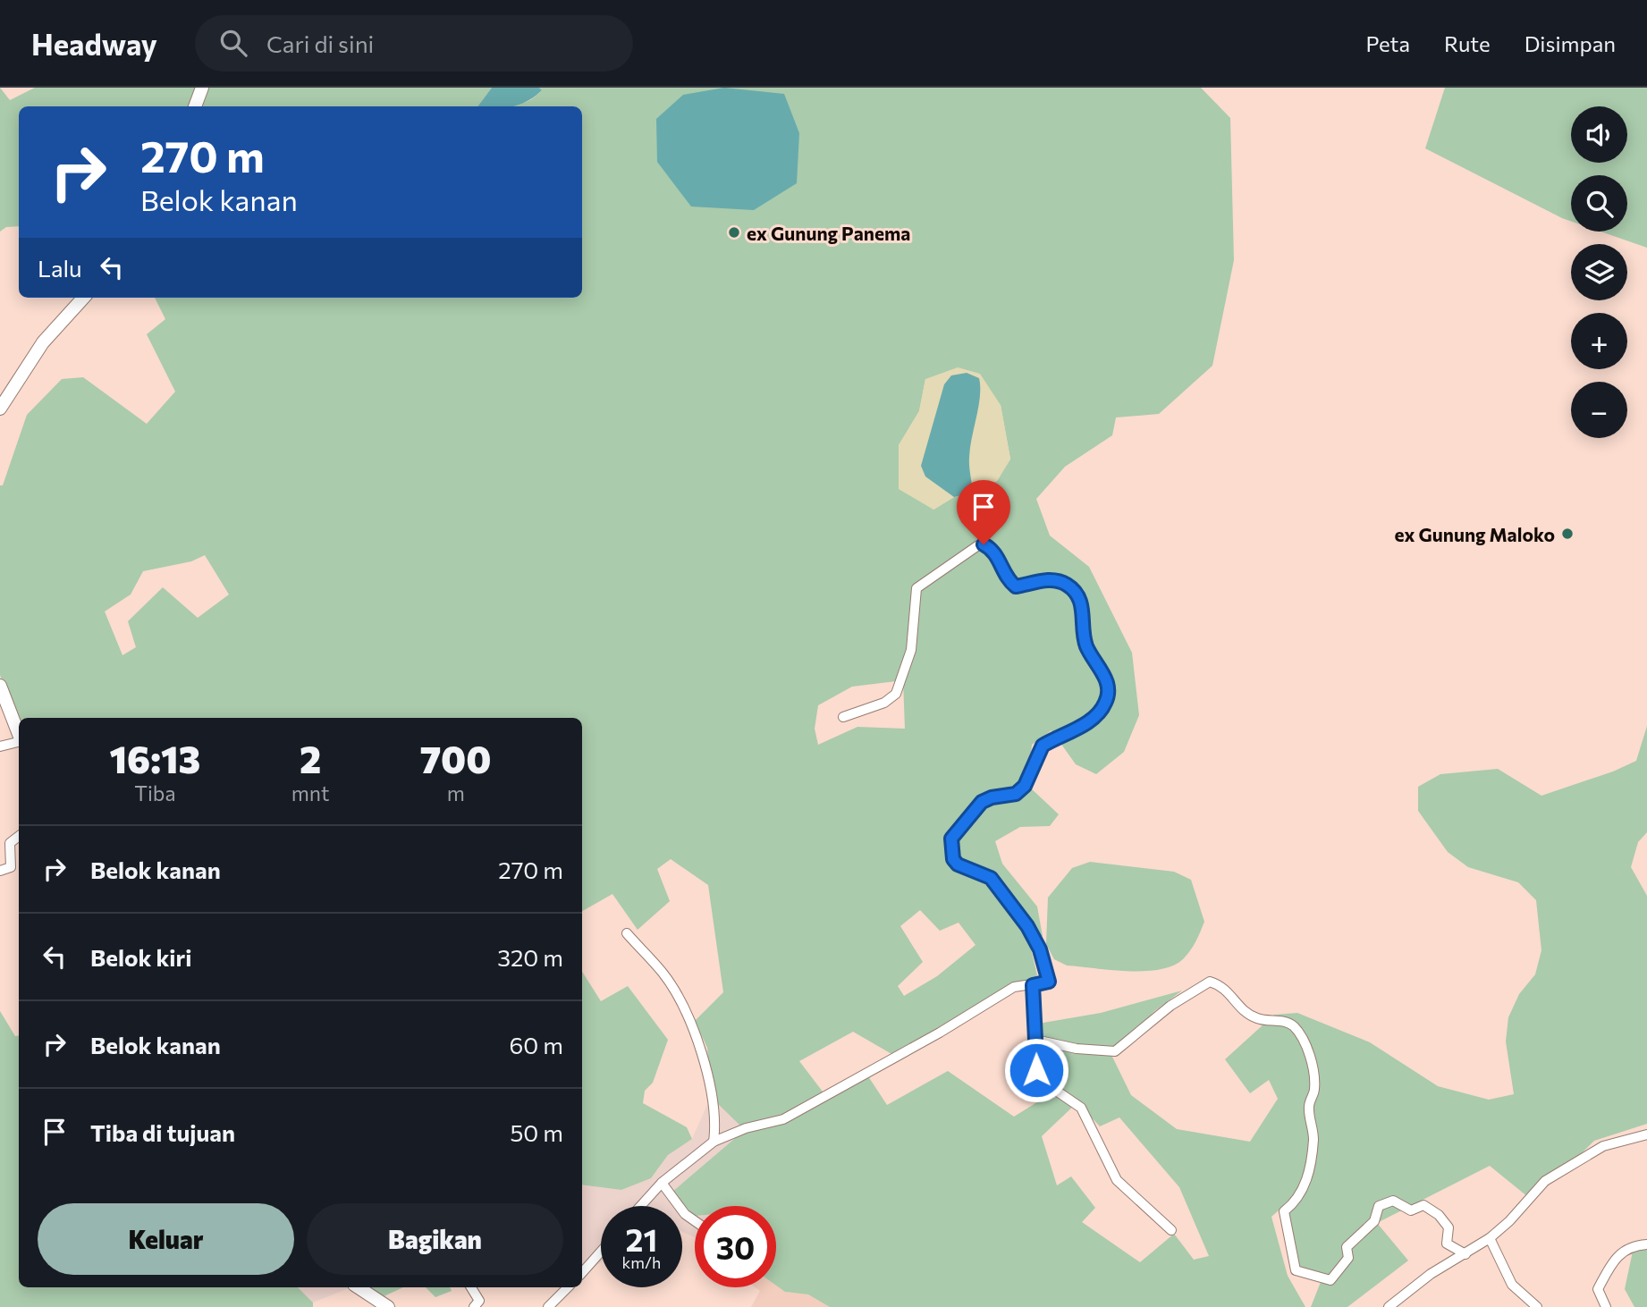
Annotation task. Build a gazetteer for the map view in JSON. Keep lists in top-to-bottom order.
{
  "places": ["ex Gunung Panema", "ex Gunung Maloko"],
  "page": {
    "header": "Headway",
    "search": "Cari di sini",
    "nav": ["Peta", "Rute", "Disimpan"],
    "map_buttons": ["+", "−"],
    "turn": ["270 m", "Belok kanan"],
    "then": "Lalu",
    "eta": [
      "16:13",
      "Tiba",
      "2",
      "mnt",
      "700",
      "m"
    ],
    "list": [
      {
        "name": "Belok kanan",
        "value": "270 m"
      },
      {
        "name": "Belok kiri",
        "value": "320 m"
      },
      {
        "name": "Belok kanan",
        "value": "60 m"
      },
      {
        "name": "Tiba di tujuan",
        "value": "50 m"
      }
    ],
    "buttons": ["Keluar", "Bagikan"],
    "speed": "21 km/h",
    "limit": "30"
  }
}
